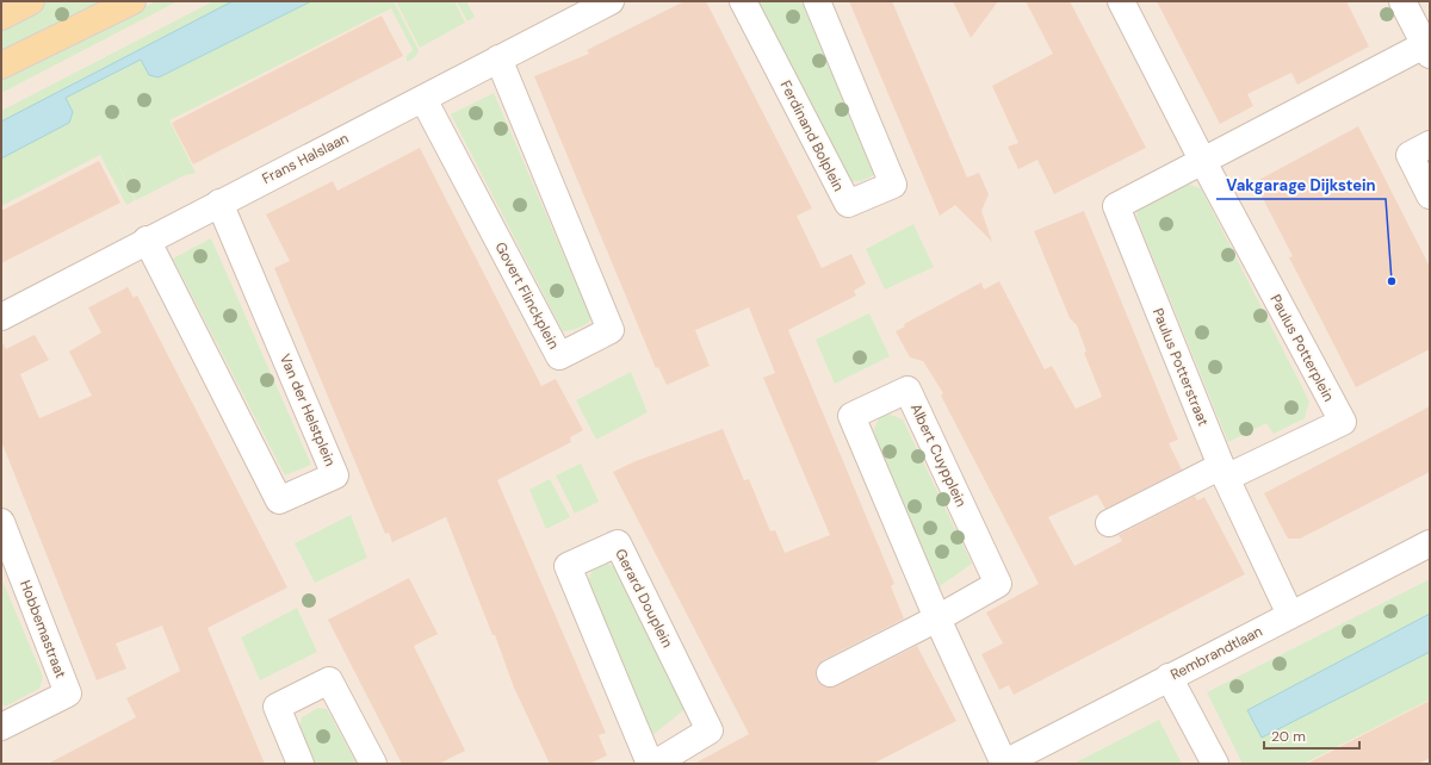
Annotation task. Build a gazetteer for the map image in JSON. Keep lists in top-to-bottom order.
{
  "streets": {
    "street": [
      "Ferdinand Bolplein",
      "Frans Halslaan",
      "Govert Flinckplein",
      "Paulus Potterplein",
      "Paulus Potterstraat",
      "Van der Helstplein",
      "Albert Cuypplein",
      "Gerard Douplein",
      "Hobbemastraat",
      "Rembrandtlaan"
    ]
  },
  "crossings": [
    ["Frans Halslaan", "Govert Flinckplein"],
    ["Frans Halslaan", "Van der Helstplein"],
    ["Paulus Potterplein", "Paulus Potterstraat"],
    ["Paulus Potterstraat", "Rembrandtlaan"],
    ["Albert Cuypplein", "Rembrandtlaan"]
  ],
  "places": ["Vakgarage Dijkstein"],
  "scale_bar": "20 m"
}
